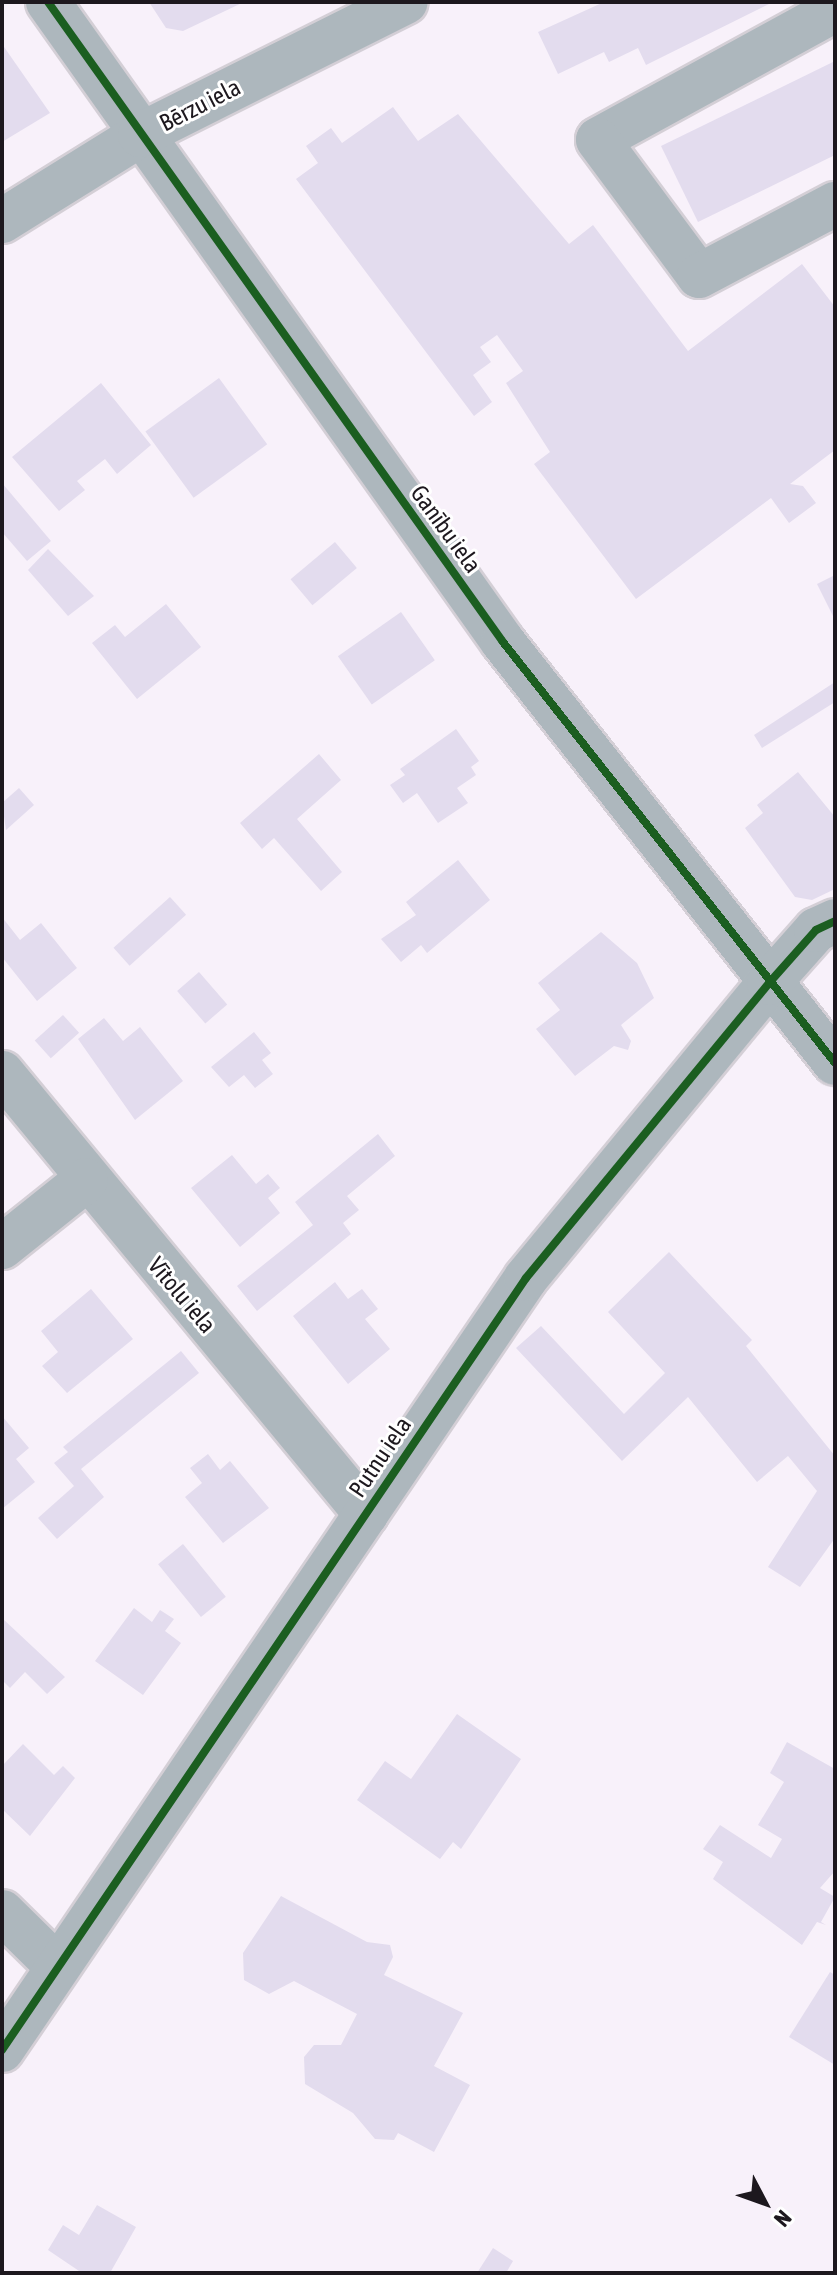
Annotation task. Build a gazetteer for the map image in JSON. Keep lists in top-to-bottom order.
{
  "streets": {
    "street": [
      "Bērzu iela",
      "Ganību iela",
      "Vītolu iela",
      "Putnu iela"
    ]
  },
  "crossings": [
    ["Bērzu iela", "Ganību iela"],
    ["Ganību iela", "Putnu iela"],
    ["Vītolu iela", "Putnu iela"]
  ],
  "north": "bottom right"
}
